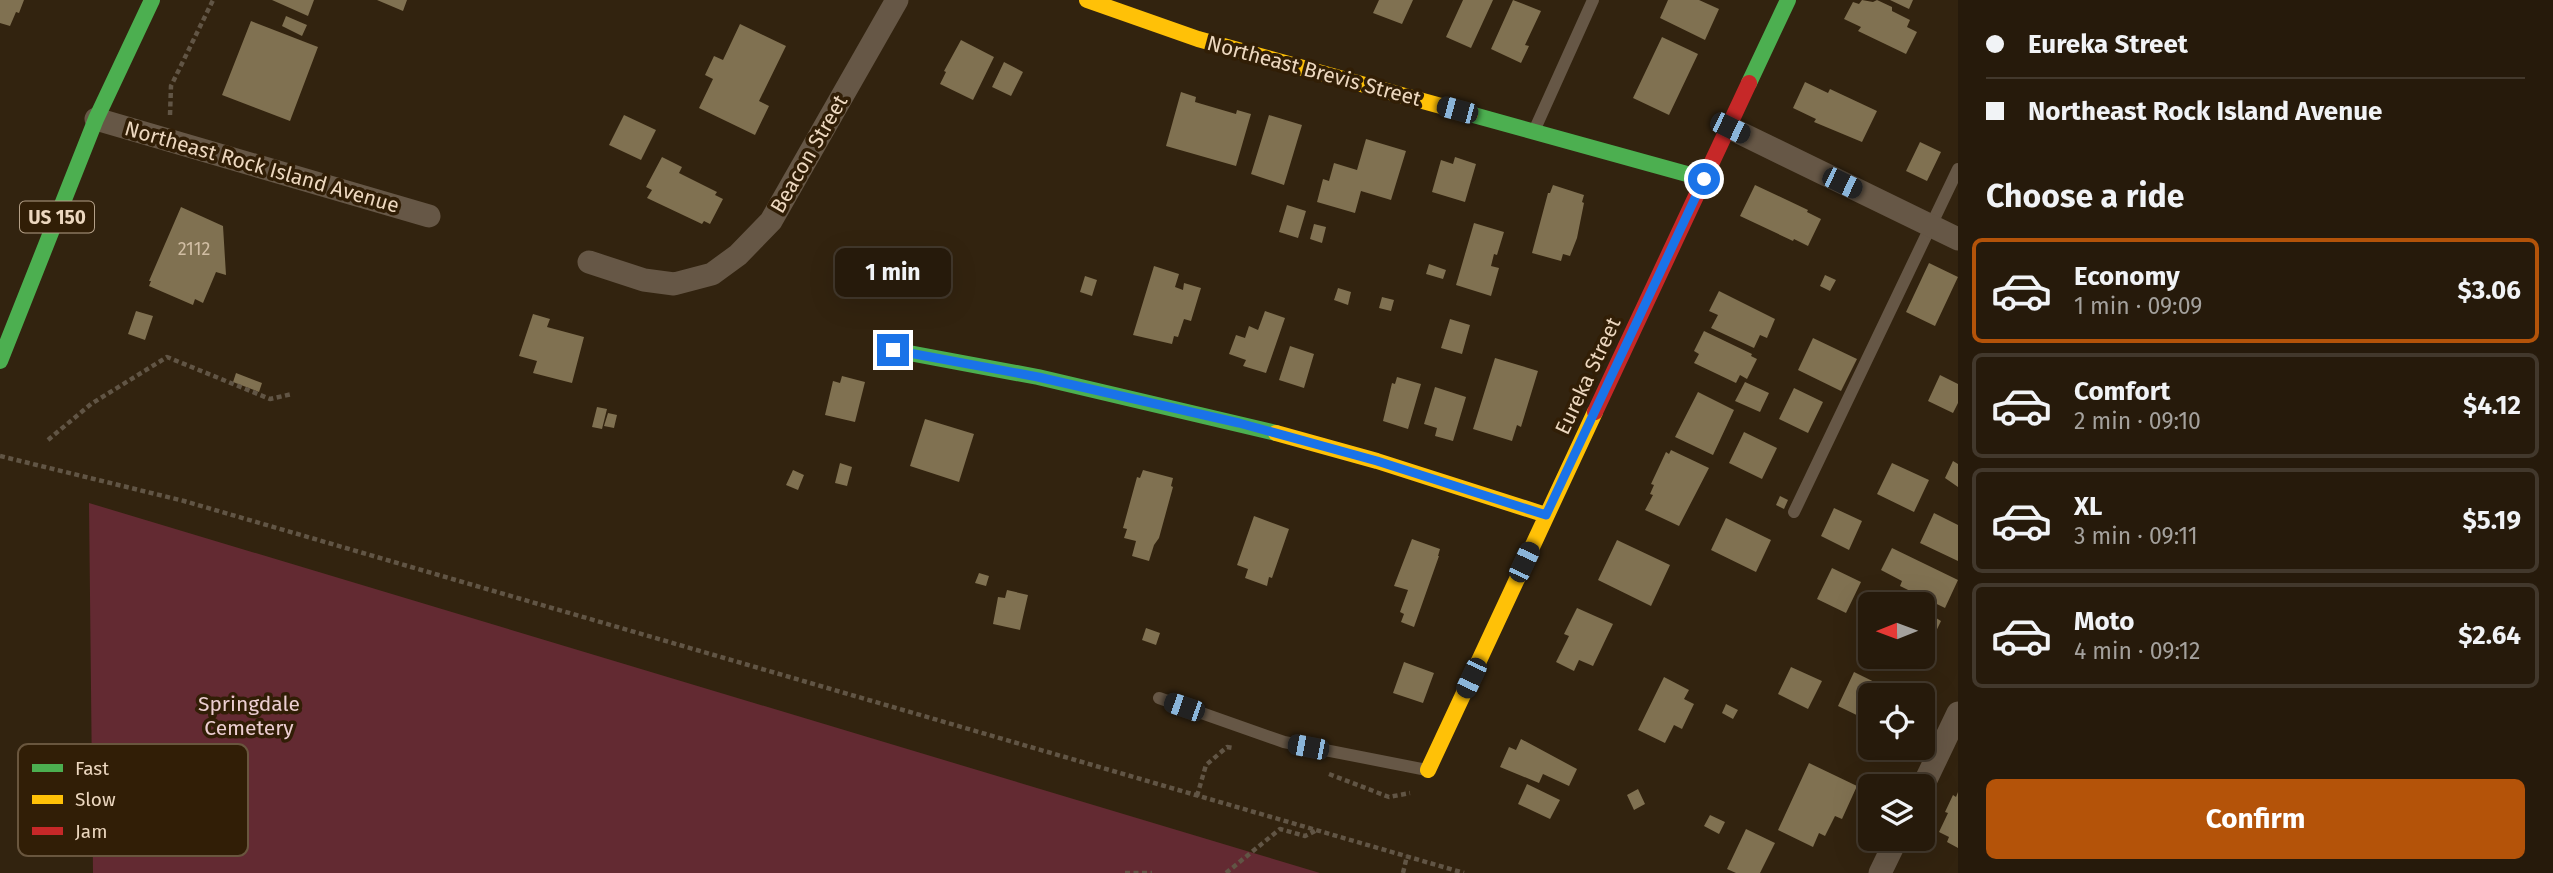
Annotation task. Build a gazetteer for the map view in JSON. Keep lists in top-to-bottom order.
{
  "streets": {
    "main road": ["Northeast Brevis Street", "US 150", "Eureka Street"],
    "street": ["Beacon Street", "Northeast Rock Island Avenue"]
  },
  "crossings": [
    ["Northeast Brevis Street", "Eureka Street"],
    ["Northeast Rock Island Avenue", "US 150"]
  ],
  "parks": ["Springdale Cemetery"],
  "house_numbers": ["2112"],
  "legend": ["Fast", "Slow", "Jam"],
  "north": "left",
  "page": {
    "banner": ["Eureka Street", "Northeast Rock Island Avenue"],
    "heading": "Choose a ride",
    "list": [
      {
        "name": "Economy",
        "note": "1 min · 09:09",
        "value": "$3.06"
      },
      {
        "name": "Comfort",
        "note": "2 min · 09:10",
        "value": "$4.12"
      },
      {
        "name": "XL",
        "note": "3 min · 09:11",
        "value": "$5.19"
      },
      {
        "name": "Moto",
        "note": "4 min · 09:12",
        "value": "$2.64"
      }
    ],
    "bubble": "1 min",
    "buttons": "Confirm"
  }
}
